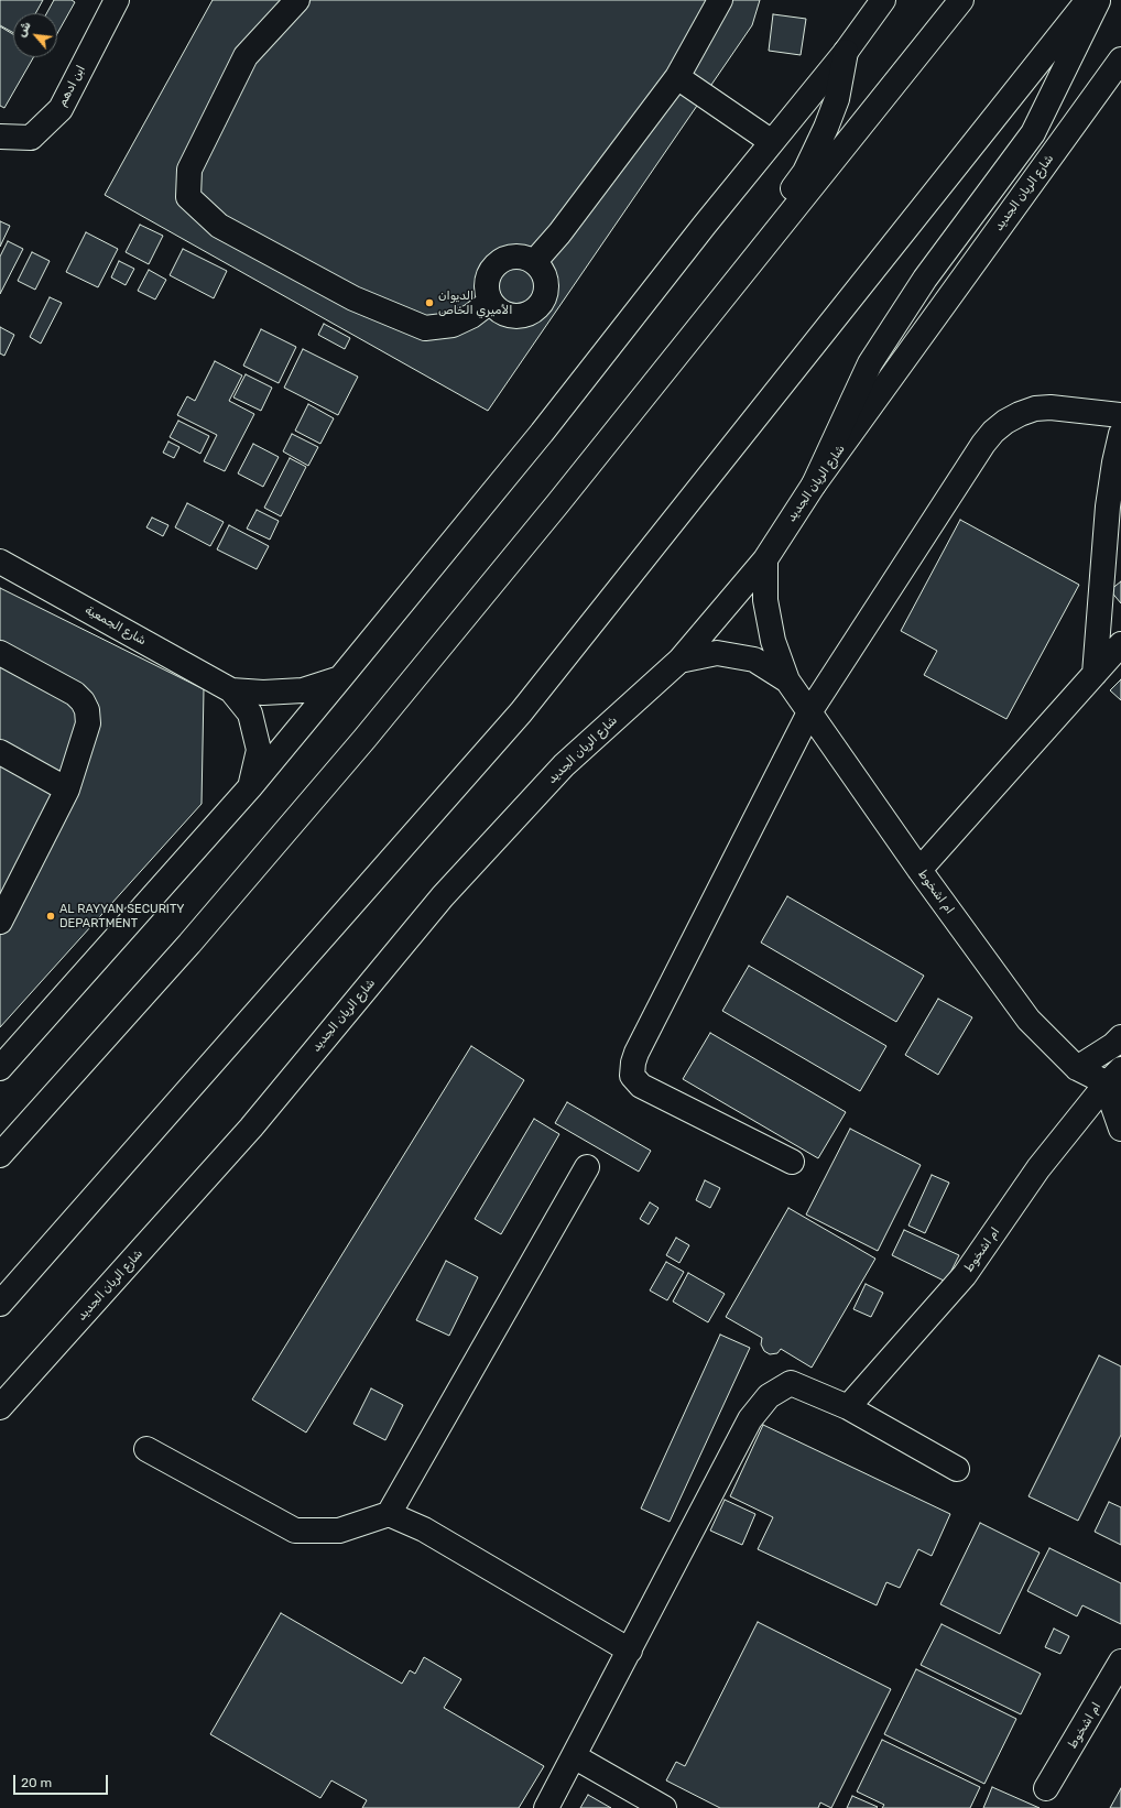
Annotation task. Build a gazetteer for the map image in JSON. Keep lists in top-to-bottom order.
{
  "streets": {
    "main road": [
      "ابن ادهم",
      "شارع الريان الجديد",
      "شارع الجمعية",
      "ام اشخوط"
    ]
  },
  "crossings": [
    ["شارع الريان الجديد", "ام اشخوط"]
  ],
  "places": ["الديوان الأميري الخاص", "AL RAYYAN SECURITY DEPARTMENT"],
  "scale_bar": "20 m",
  "north": "top left"
}
